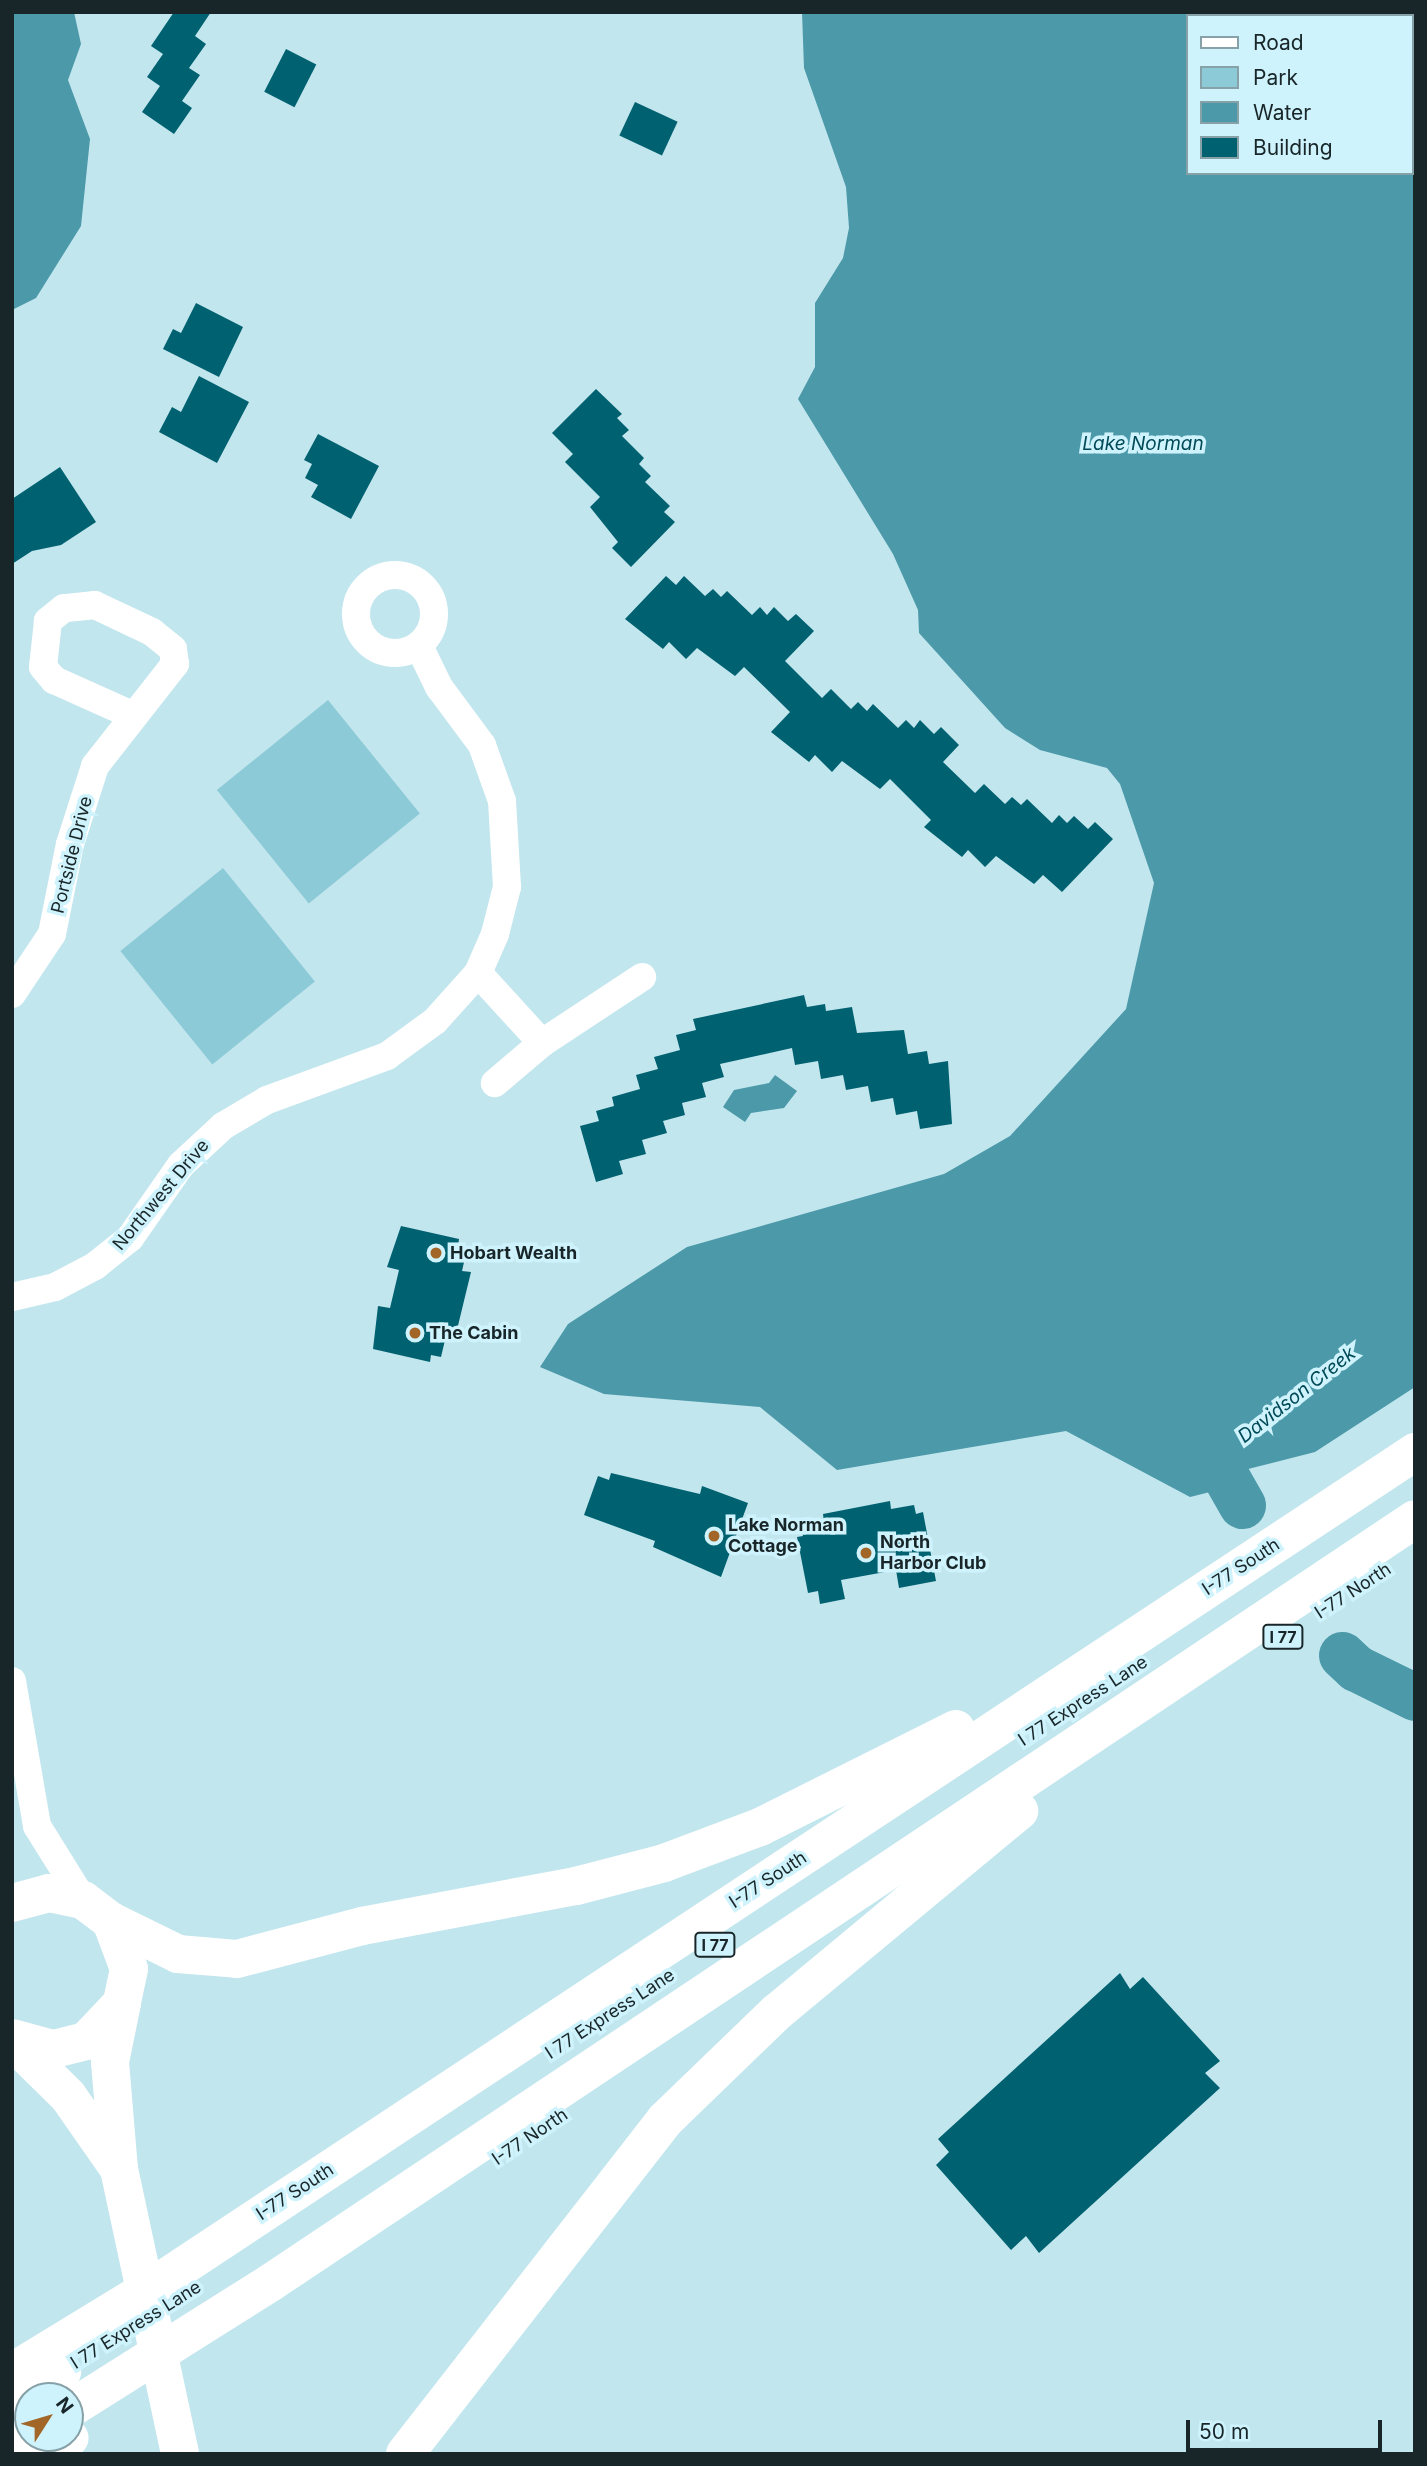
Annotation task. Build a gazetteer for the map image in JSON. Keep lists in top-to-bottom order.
{
  "streets": {
    "main road": [
      "I-77 South",
      "I-77 North",
      "I 77",
      "I 77 Express Lane"
    ],
    "street": ["Portside Drive", "Northwest Drive"]
  },
  "water": ["Lake Norman", "Davidson Creek"],
  "places": [
    "Hobart Wealth",
    "The Cabin",
    "Lake Norman Cottage",
    "North Harbor Club"
  ],
  "legend": [
    "Road",
    "Park",
    "Water",
    "Building"
  ],
  "scale_bar": "50 m",
  "north": "top right"
}
